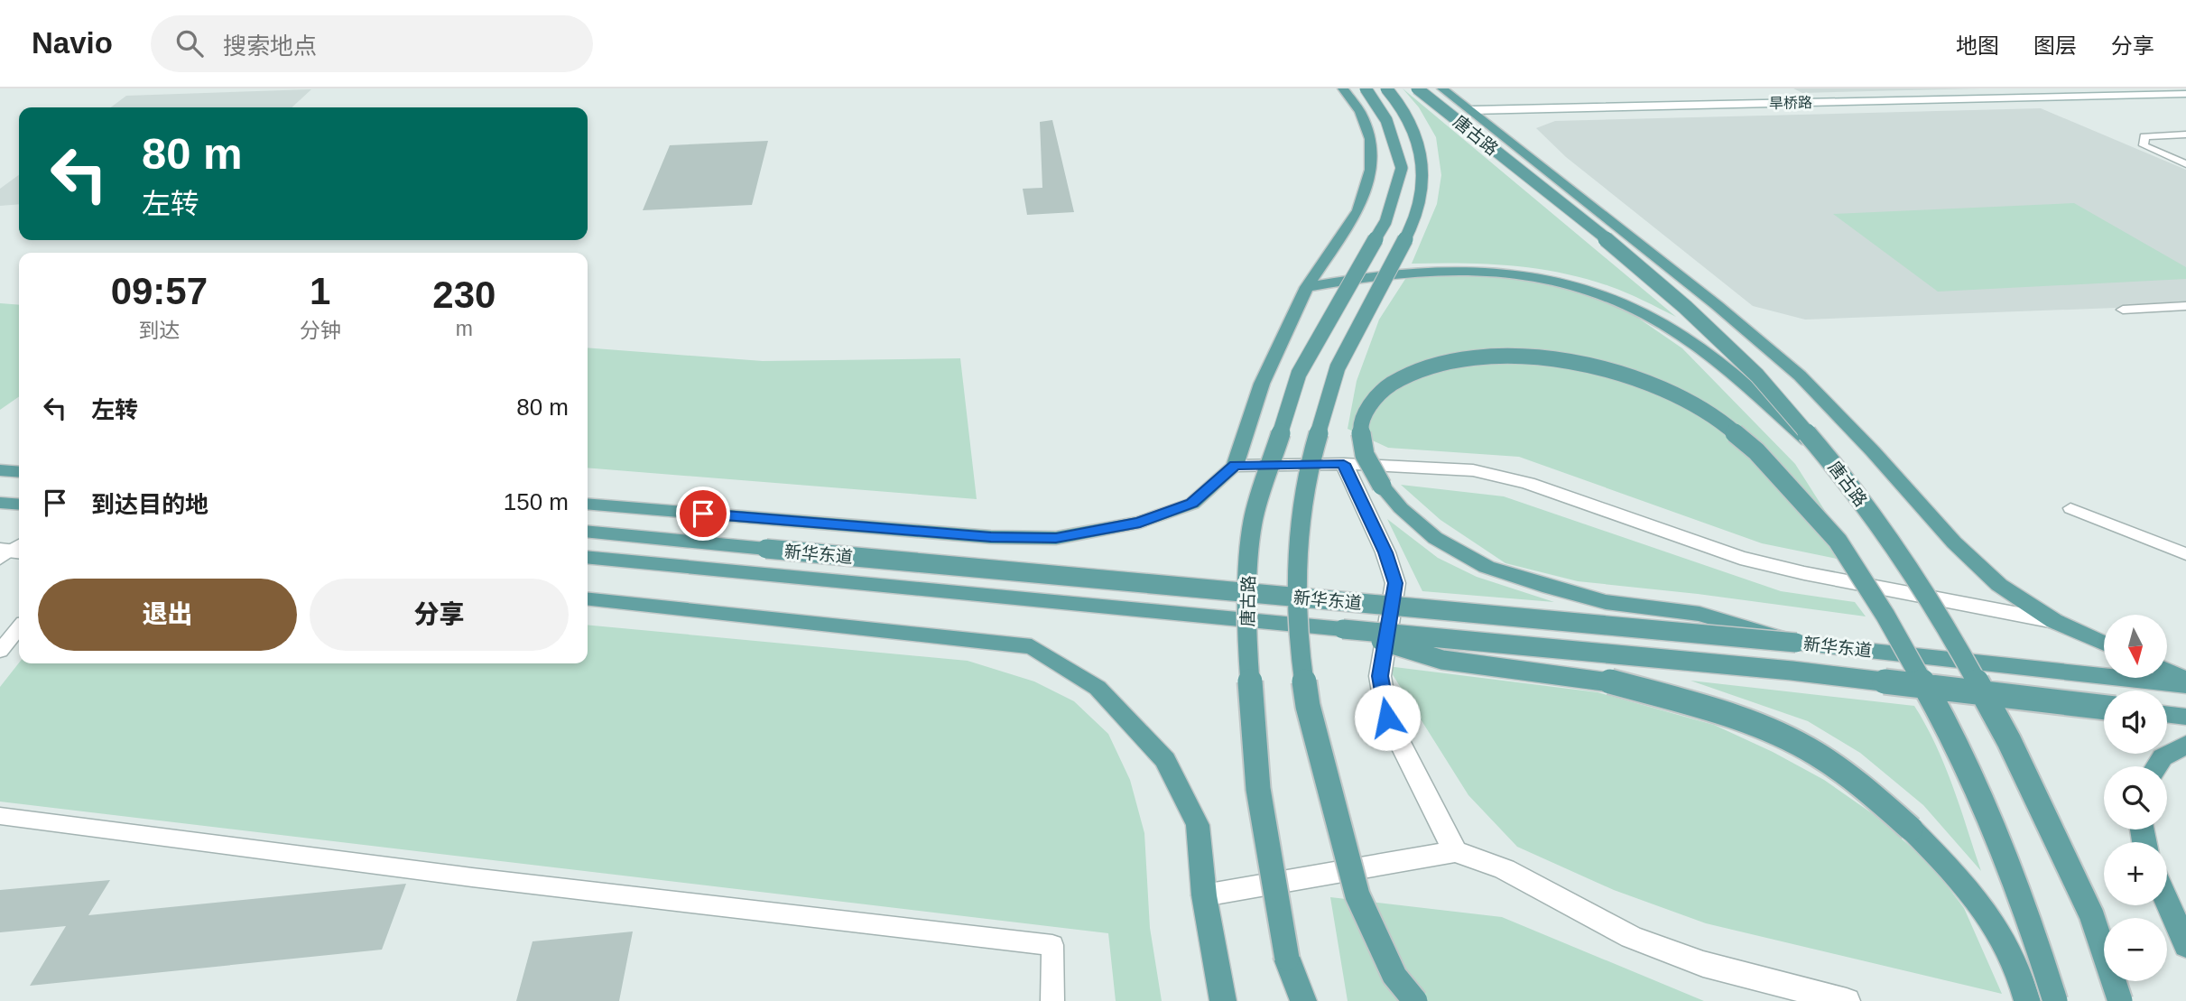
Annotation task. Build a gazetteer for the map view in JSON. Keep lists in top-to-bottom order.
{
  "streets": {
    "main road": ["唐古路", "新华东道"],
    "street": ["旱桥路"]
  },
  "north": "bottom",
  "page": {
    "header": "Navio",
    "search": "搜索地点",
    "nav": ["地图", "图层", "分享"],
    "turn": ["80 m", "左转"],
    "eta": [
      "09:57",
      "到达",
      "1",
      "分钟",
      "230",
      "m"
    ],
    "list": [
      {
        "name": "左转",
        "value": "80 m"
      },
      {
        "name": "到达目的地",
        "value": "150 m"
      }
    ],
    "buttons": ["退出", "分享"],
    "map_buttons": ["+", "−"]
  }
}
